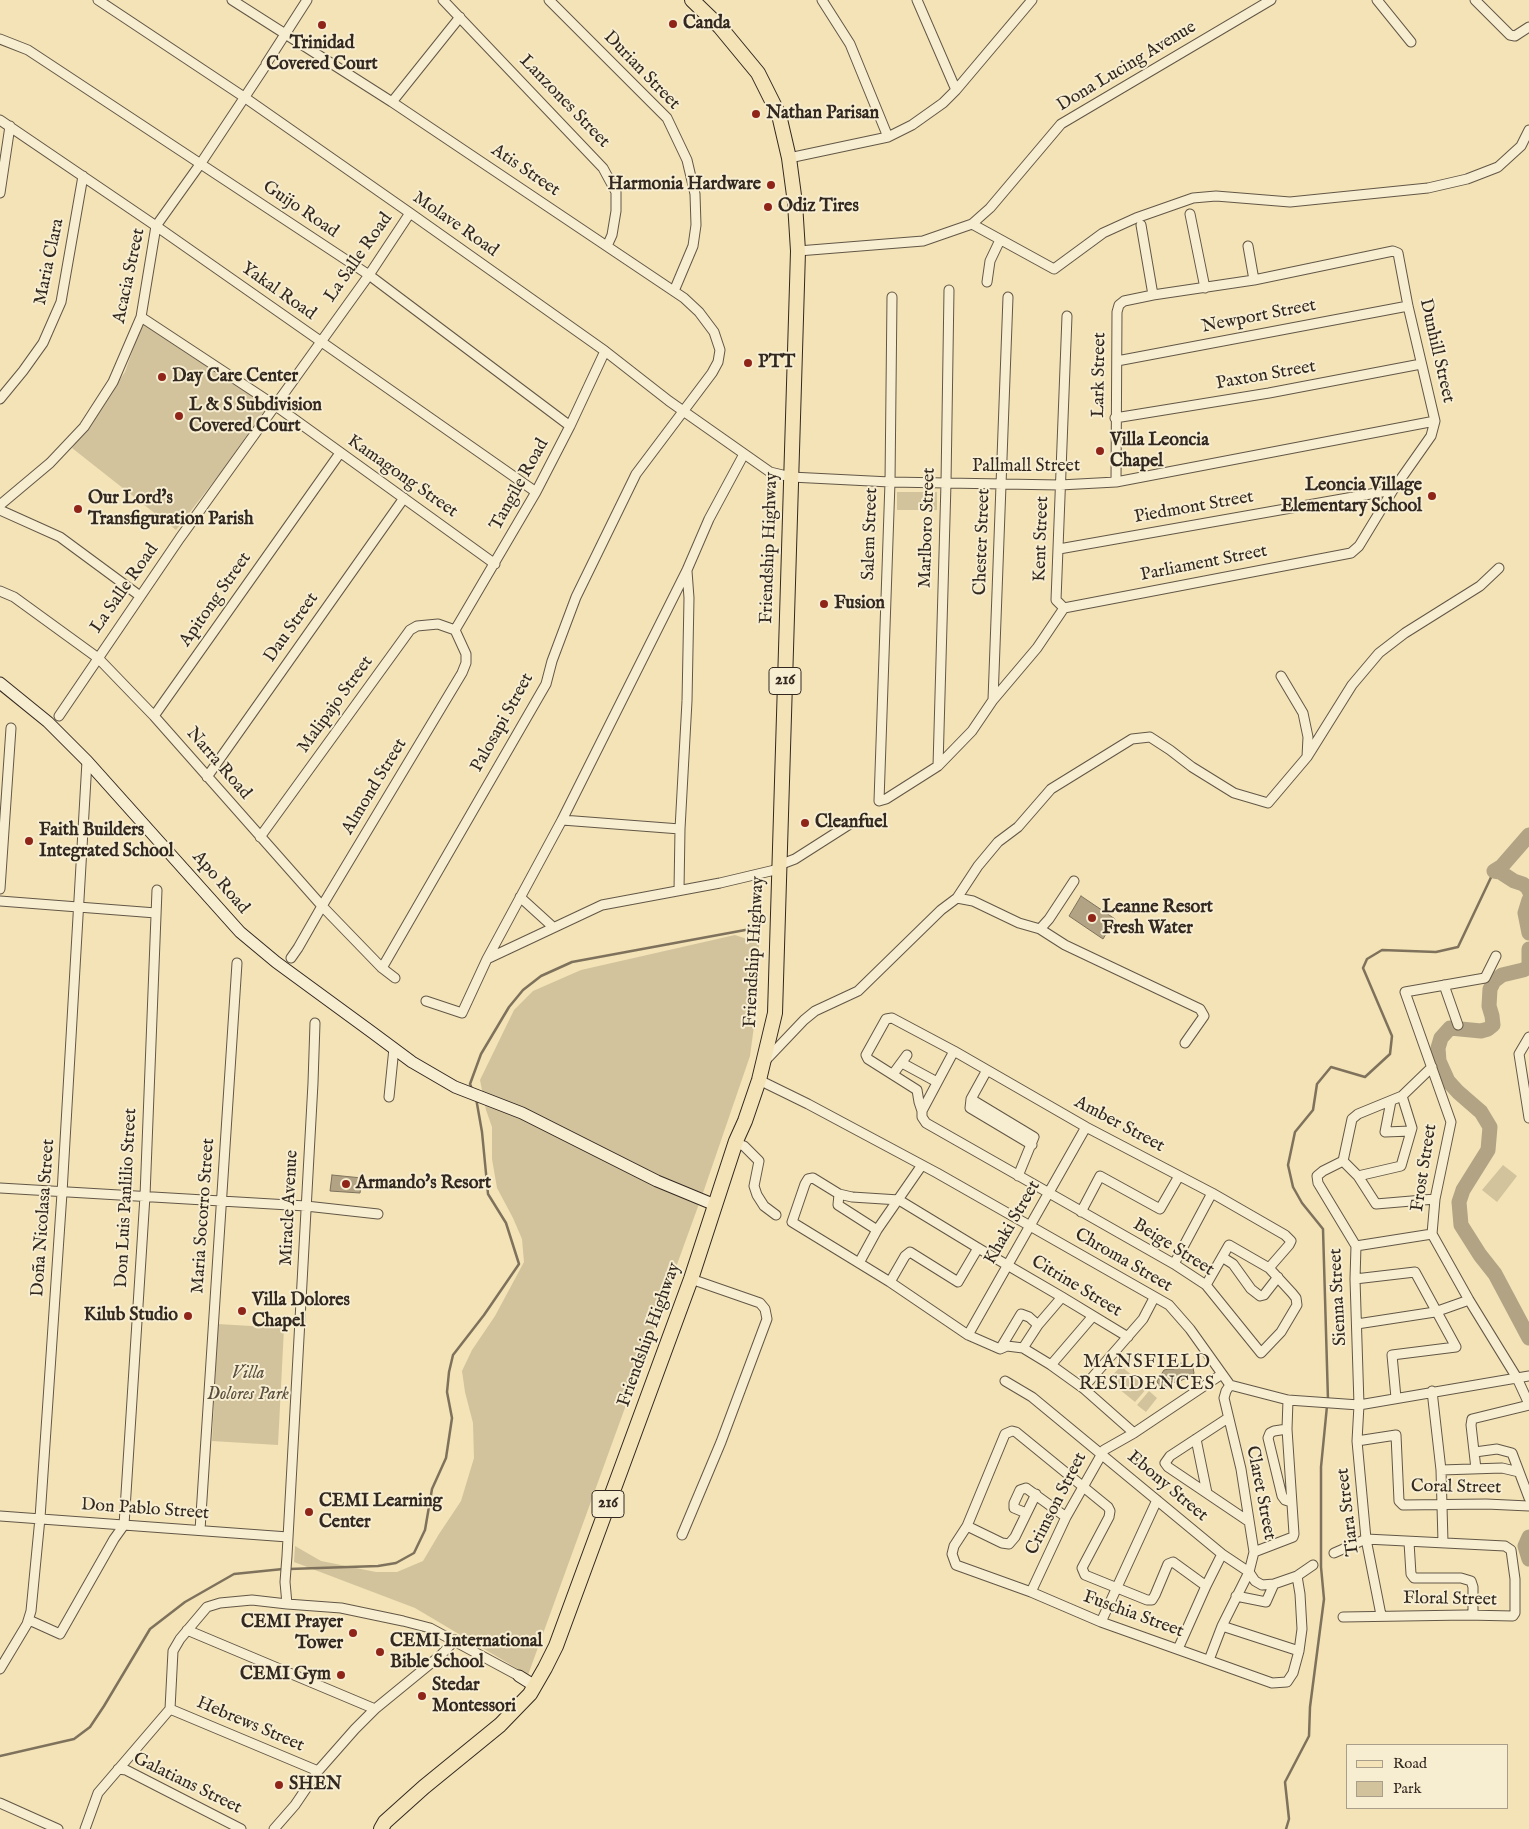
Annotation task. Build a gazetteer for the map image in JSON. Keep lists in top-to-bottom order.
{
  "streets": {
    "main road": ["Friendship Highway", "216"],
    "street": [
      "Dona Lucing Avenue",
      "Durian Street",
      "Lanzones Street",
      "Atis Street",
      "Guijo Road",
      "Molave Road",
      "La Salle Road",
      "Maria Clara",
      "Acacia Street",
      "Yakal Road",
      "Newport Street",
      "Dunhill Street",
      "Lark Street",
      "Paxton Street",
      "Pallmall Street",
      "Kamagong Street",
      "Tangile Road",
      "Piedmont Street",
      "Marlboro Street",
      "Salem Street",
      "Kent Street",
      "Chester Street",
      "Parliament Street",
      "Apitong Street",
      "Dau Street",
      "Malipajo Street",
      "Palosapi Street",
      "Narra Road",
      "Almond Street",
      "Apo Road",
      "Amber Street",
      "Frost Street",
      "Don Luis Panlilio Street",
      "Miracle Avenue",
      "Maria Socorro Street",
      "Doña Nicolasa Street",
      "Khaki Street",
      "Beige Street",
      "Chroma Street",
      "Citrine Street",
      "Sienna Street",
      "Ebony Street",
      "Coral Street",
      "Claret Street",
      "Crimson Street",
      "Don Pablo Street",
      "Tiara Street",
      "Floral Street",
      "Fuschia Street",
      "Hebrews Street",
      "Galatians Street"
    ]
  },
  "crossings": [
    ["Dona Lucing Avenue", "Friendship Highway"],
    ["Durian Street", "Atis Street"],
    ["Lanzones Street", "Atis Street"],
    ["Atis Street", "Molave Road"],
    ["Atis Street", "Acacia Street"],
    ["Atis Street", "Palosapi Street"],
    ["Guijo Road", "La Salle Road"],
    ["Guijo Road", "Acacia Street"],
    ["Guijo Road", "Tangile Road"],
    ["Molave Road", "La Salle Road"],
    ["Molave Road", "Acacia Street"],
    ["Molave Road", "Pallmall Street"],
    ["Molave Road", "Tangile Road"],
    ["Molave Road", "Friendship Highway"],
    ["Molave Road", "Palosapi Street"],
    ["La Salle Road", "Yakal Road"],
    ["La Salle Road", "Kamagong Street"],
    ["La Salle Road", "Narra Road"],
    ["Maria Clara", "Yakal Road"],
    ["Acacia Street", "Yakal Road"],
    ["Acacia Street", "Kamagong Street"],
    ["Yakal Road", "Tangile Road"],
    ["Newport Street", "Dunhill Street"],
    ["Newport Street", "Lark Street"],
    ["Dunhill Street", "Paxton Street"],
    ["Dunhill Street", "Pallmall Street"],
    ["Dunhill Street", "Piedmont Street"],
    ["Dunhill Street", "Parliament Street"],
    ["Lark Street", "Paxton Street"],
    ["Lark Street", "Pallmall Street"],
    ["Pallmall Street", "Marlboro Street"],
    ["Pallmall Street", "Salem Street"],
    ["Pallmall Street", "Kent Street"],
    ["Pallmall Street", "Chester Street"],
    ["Pallmall Street", "Friendship Highway"],
    ["Kamagong Street", "Tangile Road"],
    ["Kamagong Street", "Apitong Street"],
    ["Kamagong Street", "Dau Street"],
    ["Tangile Road", "Malipajo Street"],
    ["Tangile Road", "Almond Street"],
    ["Piedmont Street", "Kent Street"],
    ["Marlboro Street", "Salem Street"],
    ["Kent Street", "Parliament Street"],
    ["Friendship Highway", "Apo Road"],
    ["Friendship Highway", "Chroma Street"],
    ["Apitong Street", "Narra Road"],
    ["Dau Street", "Narra Road"],
    ["Malipajo Street", "Narra Road"],
    ["Malipajo Street", "Almond Street"],
    ["Palosapi Street", "Narra Road"],
    ["Narra Road", "Almond Street"],
    ["Apo Road", "Doña Nicolasa Street"],
    ["Amber Street", "Khaki Street"],
    ["Amber Street", "Beige Street"],
    ["Don Luis Panlilio Street", "Don Pablo Street"],
    ["Miracle Avenue", "Don Pablo Street"],
    ["Maria Socorro Street", "Don Pablo Street"],
    ["Doña Nicolasa Street", "Don Pablo Street"],
    ["Khaki Street", "Beige Street"],
    ["Khaki Street", "Chroma Street"],
    ["Khaki Street", "Citrine Street"],
    ["Chroma Street", "Claret Street"],
    ["Chroma Street", "Crimson Street"],
    ["Sienna Street", "Tiara Street"],
    ["Ebony Street", "Claret Street"],
    ["Ebony Street", "Crimson Street"],
    ["Coral Street", "Tiara Street"],
    ["Claret Street", "Fuschia Street"],
    ["Crimson Street", "Fuschia Street"],
    ["Tiara Street", "Floral Street"]
  ],
  "districts": ["MANSFIELD RESIDENCES"],
  "parks": ["Villa Dolores Park"],
  "places": [
    "Canda",
    "Trinidad Covered Court",
    "Nathan Parisan",
    "Harmonia Hardware",
    "Odiz Tires",
    "PTT",
    "Day Care Center",
    "L & S Subdivision Covered Court",
    "Villa Leoncia Chapel",
    "Leoncia Village Elementary School",
    "Our Lord's Transfiguration Parish",
    "Fusion",
    "Cleanfuel",
    "Faith Builders Integrated School",
    "Leanne Resort Fresh Water",
    "Armando's Resort",
    "Villa Dolores Chapel",
    "Kilub Studio",
    "CEMI Learning Center",
    "CEMI Prayer Tower",
    "CEMI International Bible School",
    "CEMI Gym",
    "Stedar Montessori",
    "SHEN"
  ],
  "legend": ["Road", "Park"]
}
